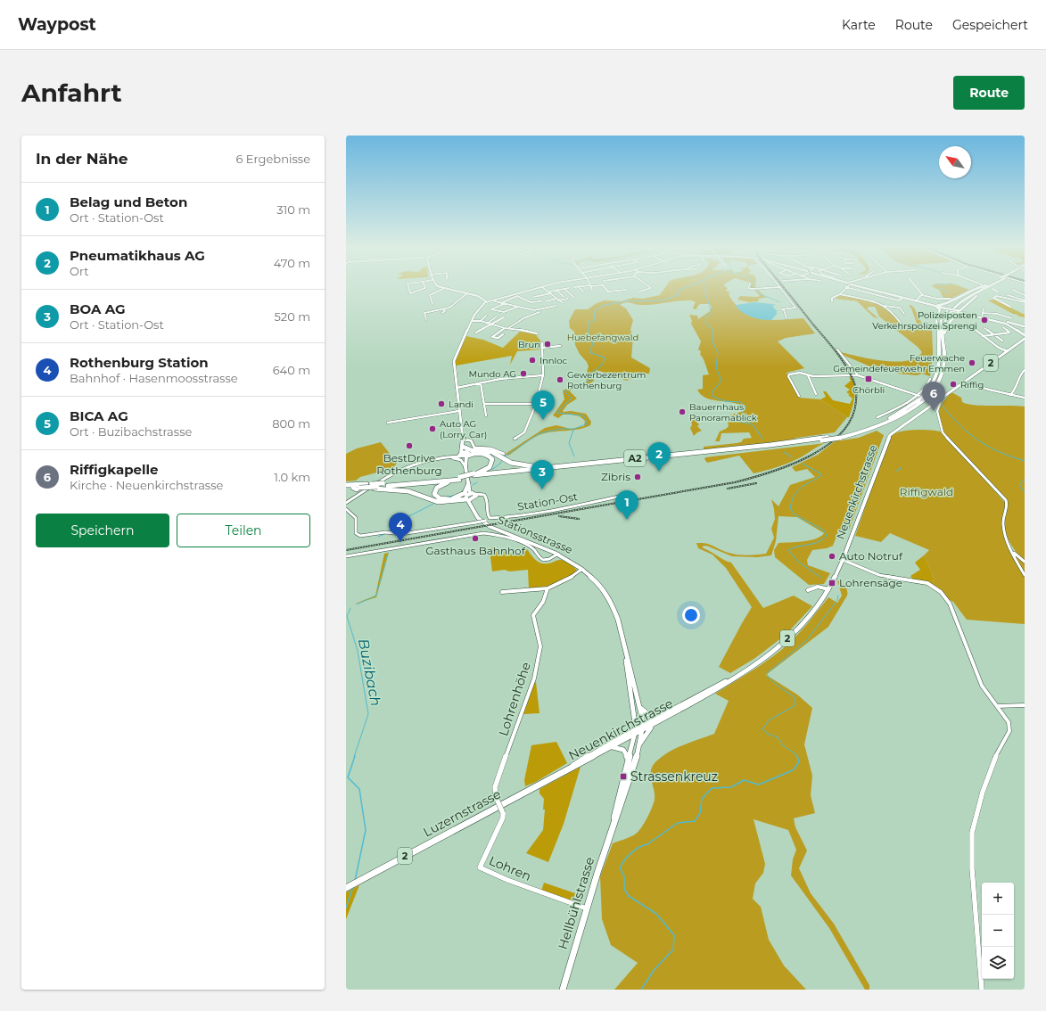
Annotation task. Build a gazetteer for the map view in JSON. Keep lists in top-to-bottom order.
{
  "streets": {
    "highway": ["A2"],
    "main road": [
      "2",
      "Neuenkirchstrasse",
      "Stationsstrasse",
      "Luzernstrasse",
      "Hellbühlstrasse"
    ],
    "street": ["Station-Ost", "Lohrenhöhe", "Lohren"]
  },
  "crossings": [
    ["Neuenkirchstrasse", "Stationsstrasse"],
    ["Neuenkirchstrasse", "Luzernstrasse"],
    ["Neuenkirchstrasse", "Hellbühlstrasse"],
    ["Stationsstrasse", "Hellbühlstrasse"],
    ["Lohrenhöhe", "Lohren"],
    ["Lohren", "Hellbühlstrasse"]
  ],
  "water": ["Buzibach"],
  "parks": ["Huebefangwald", "Riffigwald"],
  "places": {
    "other": [
      "Polizeiposten Verkehrspolizei Sprengi",
      "Brun",
      "Innloc",
      "Feuerwache Gemeindefeuerwehr Emmen",
      "Mundo AG",
      "Gewerbezentrum Rothenburg",
      "Riffig",
      "Landi",
      "Bauernhaus Panoramablick",
      "Auto AG (Lorry, Car)",
      "BestDrive Rothenburg",
      "Zibris",
      "Gasthaus Bahnhof",
      "Auto Notruf"
    ],
    "transit": ["Chörbli", "Lohrensäge", "Strassenkreuz"]
  },
  "north": "top left",
  "page": {
    "header": "Waypost",
    "nav": ["Karte", "Route", "Gespeichert"],
    "buttons": [
      "Route",
      ["Speichern", "Teilen"]
    ],
    "title": "Anfahrt",
    "heading": ["In der Nähe", "6 Ergebnisse"],
    "list": [
      {
        "mark": "1",
        "name": "Belag und Beton",
        "note": "Ort · Station-Ost",
        "value": "310 m"
      },
      {
        "mark": "2",
        "name": "Pneumatikhaus AG",
        "note": "Ort",
        "value": "470 m"
      },
      {
        "mark": "3",
        "name": "BOA AG",
        "note": "Ort · Station-Ost",
        "value": "520 m"
      },
      {
        "mark": "4",
        "name": "Rothenburg Station",
        "note": "Bahnhof · Hasenmoosstrasse",
        "value": "640 m"
      },
      {
        "mark": "5",
        "name": "BICA AG",
        "note": "Ort · Buzibachstrasse",
        "value": "800 m"
      },
      {
        "mark": "6",
        "name": "Riffigkapelle",
        "note": "Kirche · Neuenkirchstrasse",
        "value": "1.0 km"
      }
    ],
    "pins": [
      "6",
      "5",
      "2",
      "3",
      "1",
      "4"
    ],
    "map_buttons": ["+", "−"]
  }
}
